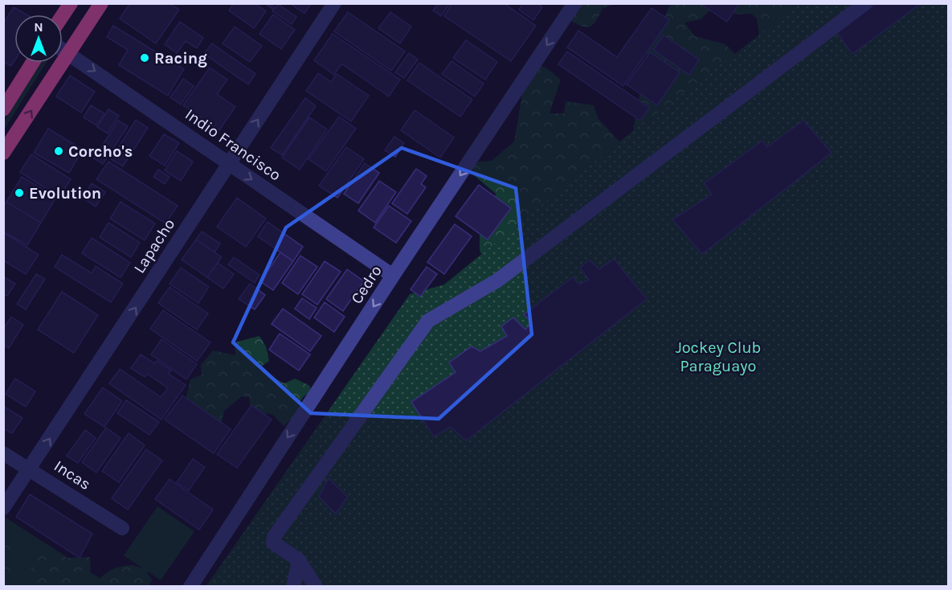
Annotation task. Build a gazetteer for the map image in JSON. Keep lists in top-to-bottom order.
{
  "streets": {
    "street": [
      "Indio Francisco",
      "Lapacho",
      "Cedro",
      "Incas"
    ]
  },
  "crossings": [
    ["Indio Francisco", "Lapacho"],
    ["Indio Francisco", "Cedro"],
    ["Lapacho", "Incas"]
  ],
  "one_way": ["Indio Francisco", "Lapacho"],
  "parks": ["Jockey Club Paraguayo"],
  "places": ["Racing", "Corcho's", "Evolution"],
  "north": "top"
}
